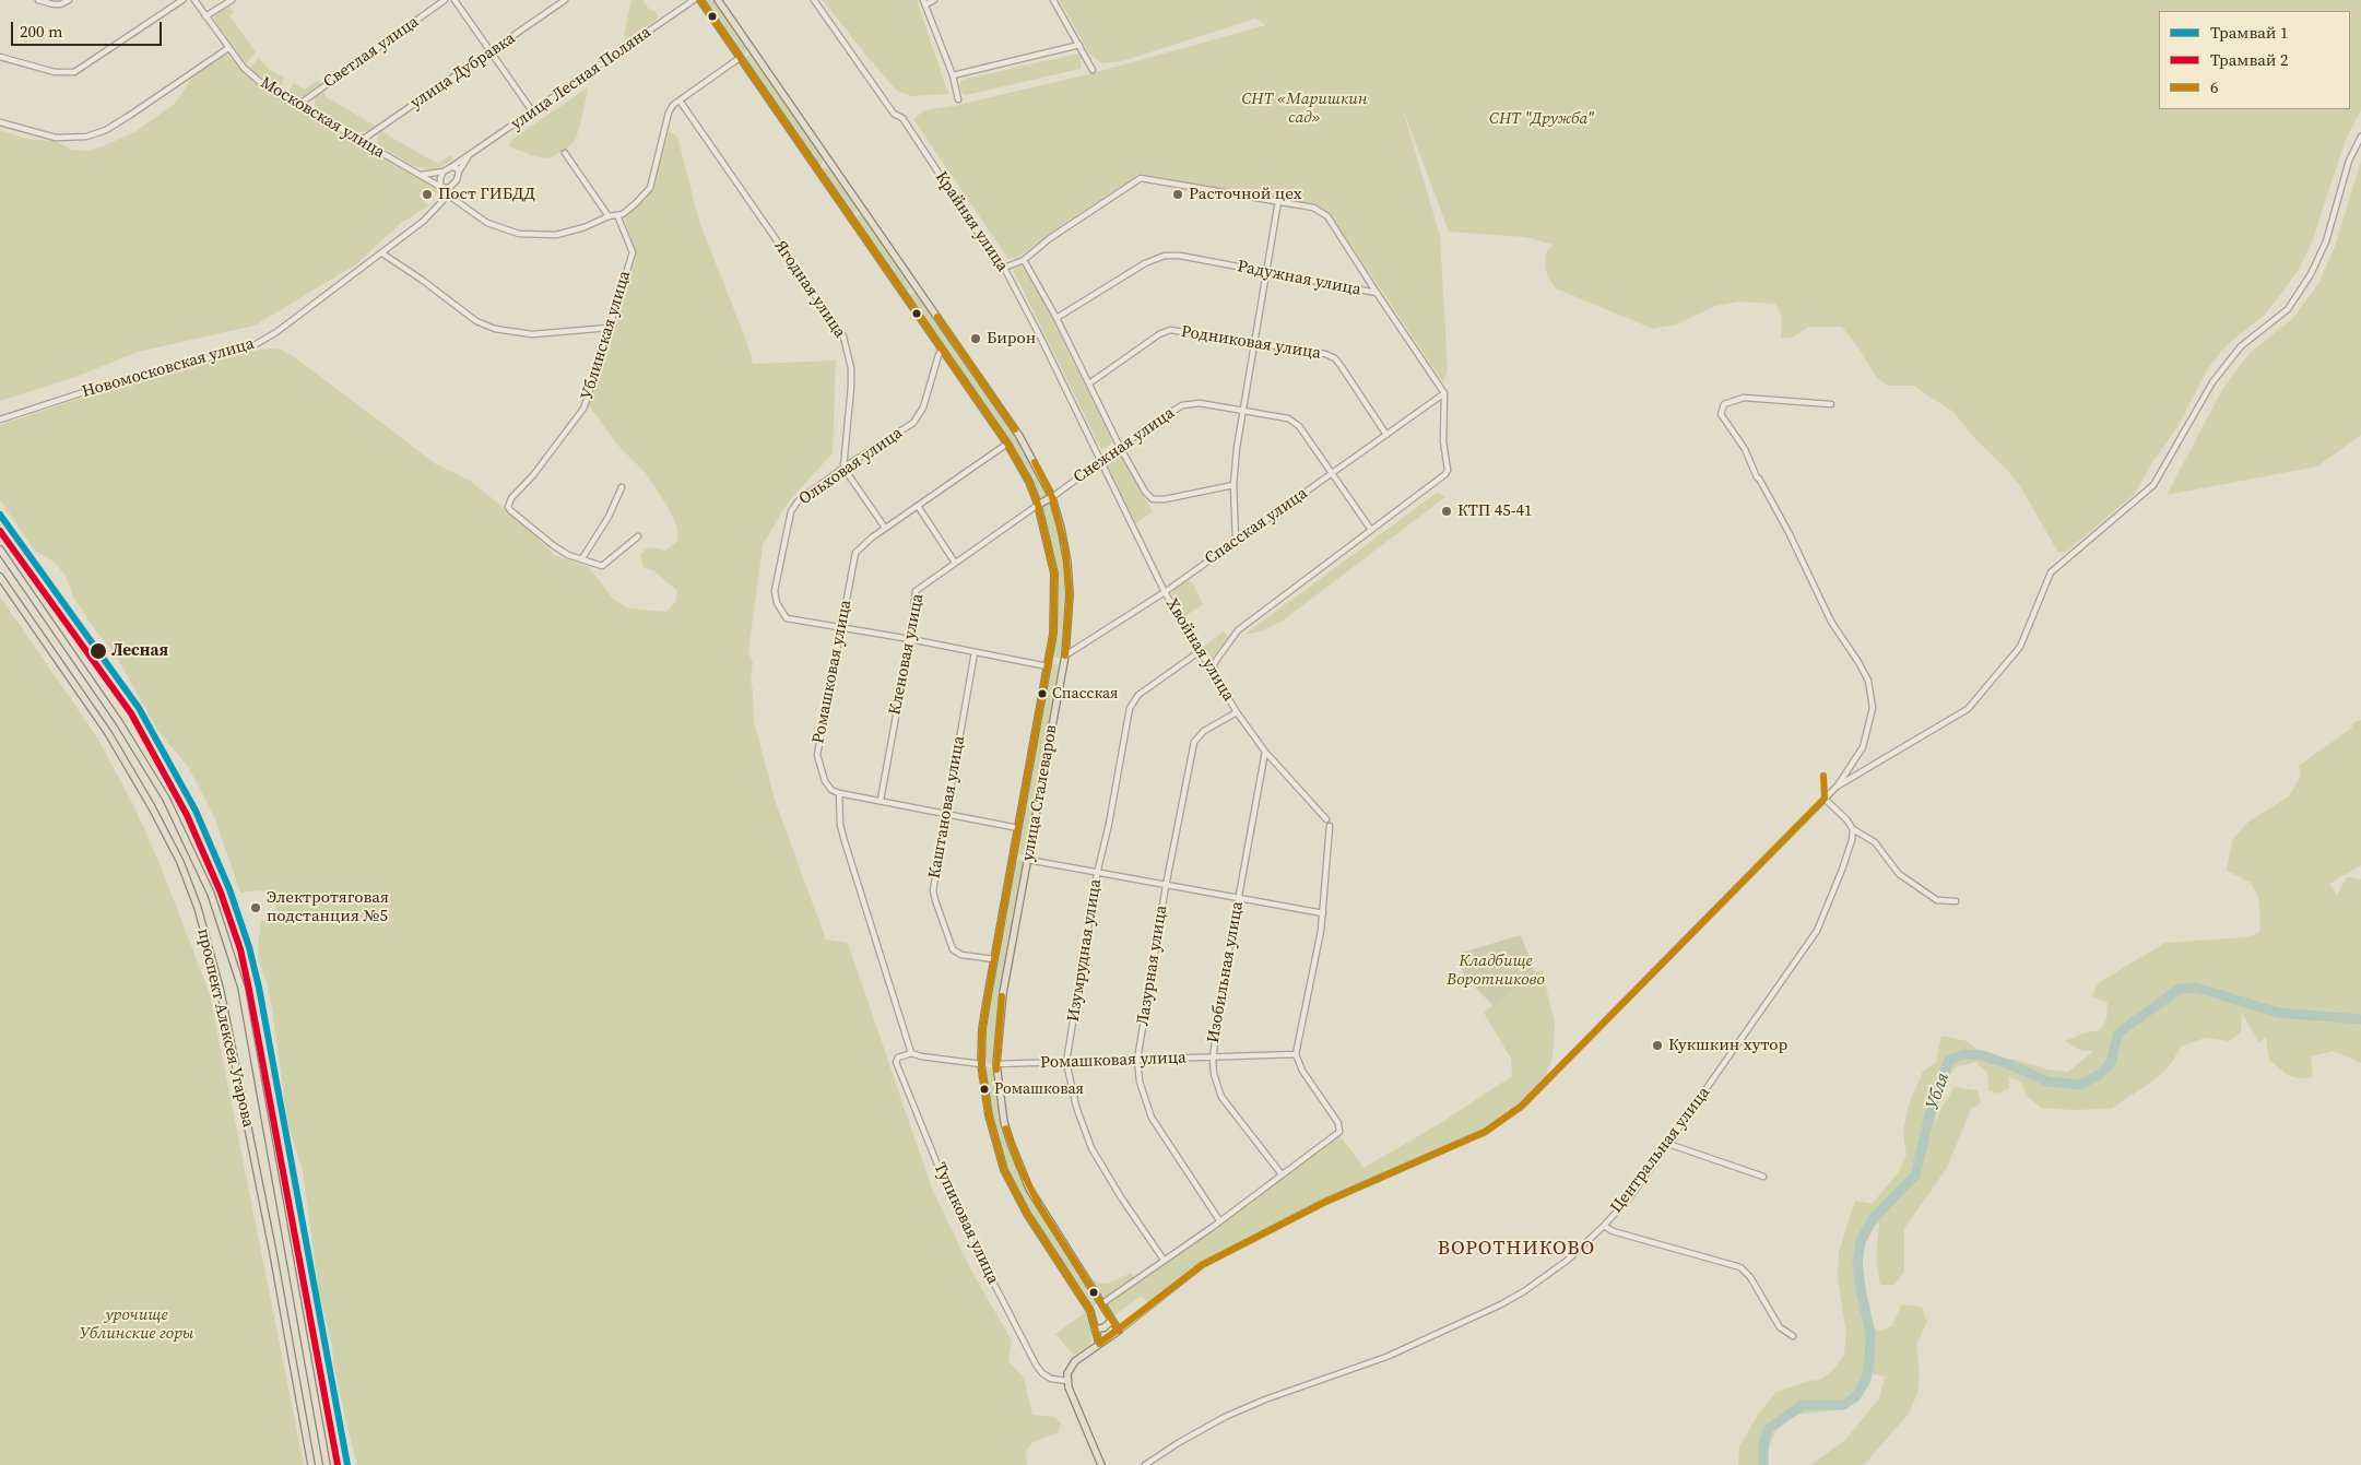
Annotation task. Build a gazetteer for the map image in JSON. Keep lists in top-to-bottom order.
{
  "streets": {
    "main road": ["улица Сталеваров", "проспект Алексея Угарова"],
    "street": [
      "Светлая улица",
      "улица Дубравка",
      "улица Лесная Поляна",
      "Московская улица",
      "Крайняя улица",
      "Радужная улица",
      "Ягодная улица",
      "Ублинская улица",
      "Родниковая улица",
      "Новомосковская улица",
      "Снежная улица",
      "Ольховая улица",
      "Спасская улица",
      "Хвойная улица",
      "Кленовая улица",
      "Ромашковая улица",
      "Каштановая улица",
      "Изумрудная улица",
      "Лазурная улица",
      "Изобильная улица",
      "Центральная улица",
      "Тупиковая улица"
    ]
  },
  "crossings": [
    ["Светлая улица", "Московская улица"],
    ["улица Дубравка", "Московская улица"],
    ["улица Лесная Поляна", "Московская улица"],
    ["улица Лесная Поляна", "Новомосковская улица"],
    ["Московская улица", "Ягодная улица"],
    ["Московская улица", "Ублинская улица"],
    ["Московская улица", "Новомосковская улица"],
    ["Московская улица", "улица Сталеваров"],
    ["Крайняя улица", "Снежная улица"],
    ["Крайняя улица", "Хвойная улица"],
    ["Радужная улица", "Спасская улица"],
    ["Ягодная улица", "Ольховая улица"],
    ["Родниковая улица", "Спасская улица"],
    ["Снежная улица", "Спасская улица"],
    ["Снежная улица", "Хвойная улица"],
    ["Снежная улица", "улица Сталеваров"],
    ["Ольховая улица", "Ромашковая улица"],
    ["Ольховая улица", "улица Сталеваров"],
    ["Спасская улица", "Хвойная улица"],
    ["Спасская улица", "улица Сталеваров"],
    ["Хвойная улица", "Изумрудная улица"],
    ["Хвойная улица", "Лазурная улица"],
    ["Хвойная улица", "Изобильная улица"],
    ["Кленовая улица", "улица Сталеваров"],
    ["Ромашковая улица", "улица Сталеваров"],
    ["Ромашковая улица", "Изумрудная улица"],
    ["Ромашковая улица", "Лазурная улица"],
    ["Ромашковая улица", "Изобильная улица"],
    ["улица Сталеваров", "Каштановая улица"]
  ],
  "districts": ["ВОРОТНИКОВО"],
  "water": ["Убля"],
  "parks": [
    "СНТ «Маришкин сад»",
    "СНТ \"Дружба\"",
    "Кладбище Воротниково",
    "урочище Ублинские горы"
  ],
  "places": [
    "Пост ГИБДД",
    "Расточной цех",
    "Бирон",
    "КТП 45-41",
    "Лесная",
    "Спасская",
    "Электротяговая подстанция №5",
    "Кукшкин хутор",
    "Ромашковая"
  ],
  "lines": ["transit line 6", "tram line 1", "tram line 2"],
  "legend": ["Трамвай 1", "Трамвай 2", "6"],
  "scale_bar": "200 m"
}
